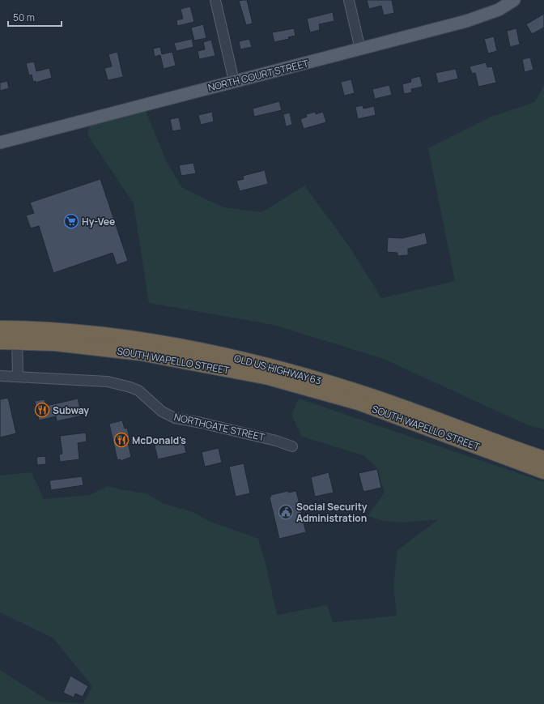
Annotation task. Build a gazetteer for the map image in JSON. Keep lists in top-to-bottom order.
{
  "streets": {
    "highway": ["SOUTH WAPELLO STREET", "OLD US HIGHWAY 63"],
    "main road": ["NORTH COURT STREET"],
    "street": ["NORTHGATE STREET"]
  },
  "places": {
    "supermarket": ["Hy-Vee"],
    "restaurant": ["Subway", "McDonald's"],
    "public building": ["Social Security Administration"]
  },
  "scale_bar": "50 m"
}
